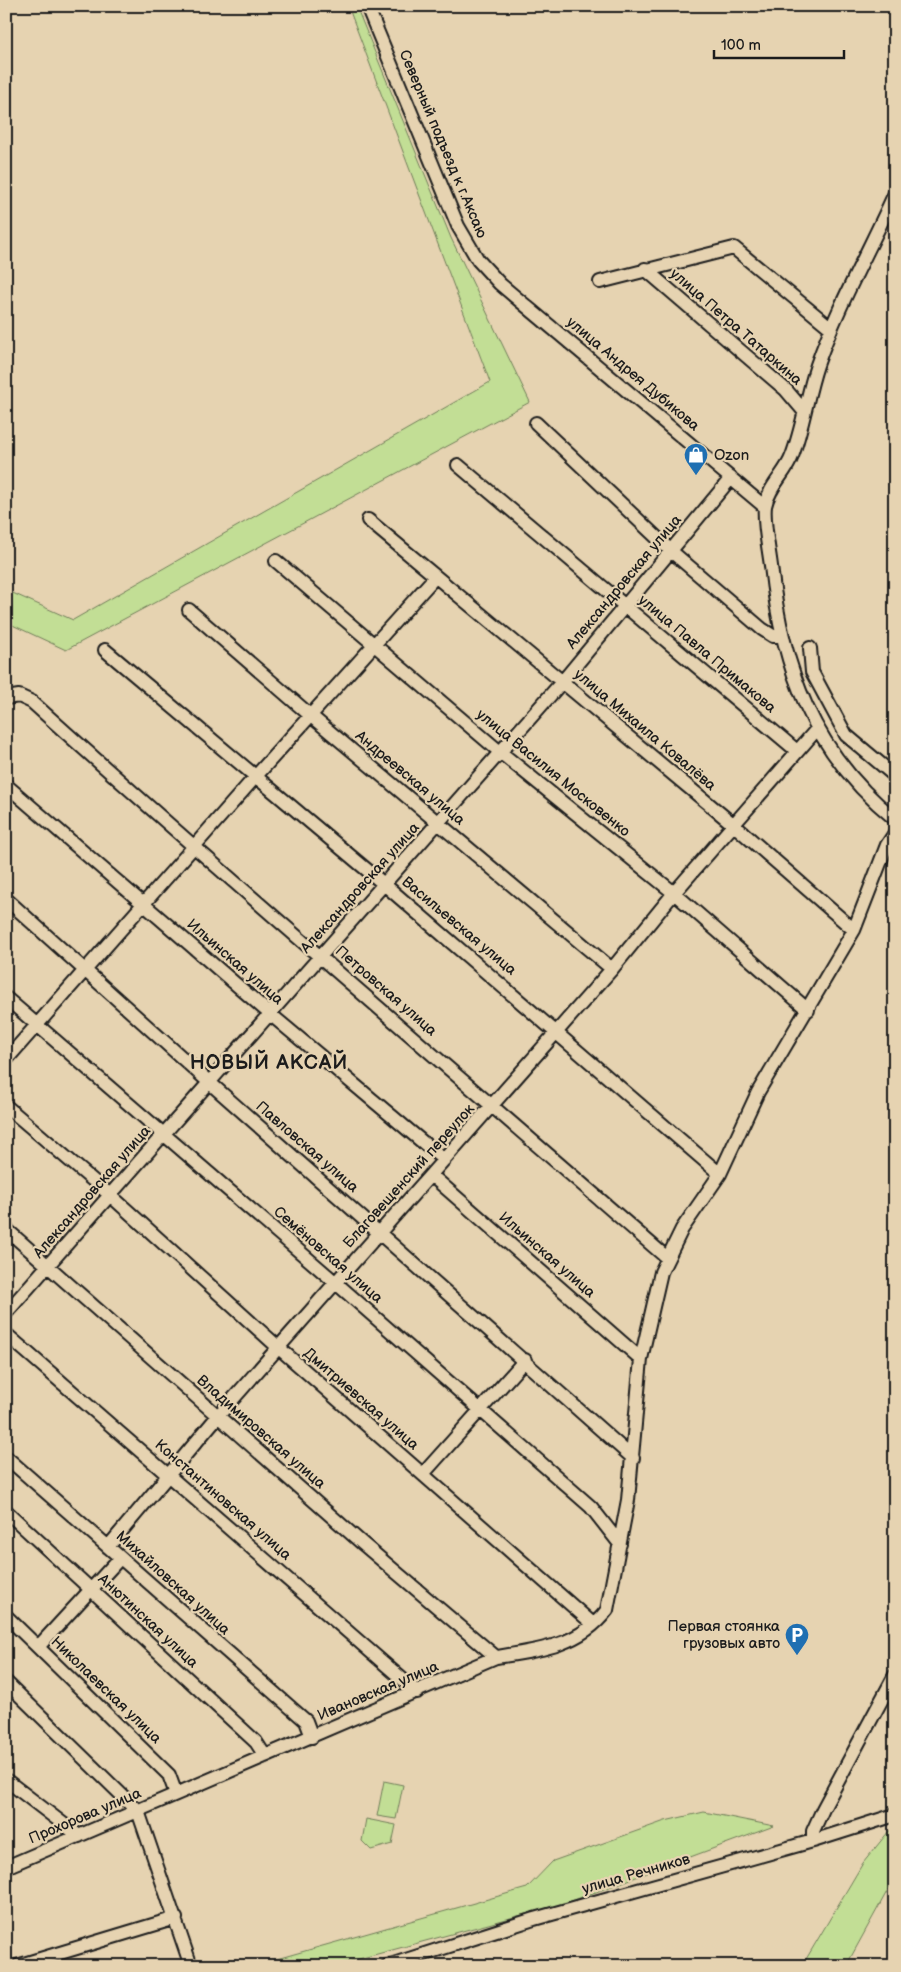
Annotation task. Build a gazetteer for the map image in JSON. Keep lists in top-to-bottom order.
{
  "streets": {
    "street": [
      "Северный подъезд к г.Аксаю",
      "улица Петра Татаркина",
      "улица Андрея Дубикова",
      "Александровская улица",
      "улица Павла Примакова",
      "улица Михаила Ковалёва",
      "улица Василия Московенко",
      "Андреевская улица",
      "Васильевская улица",
      "Ильинская улица",
      "Петровская улица",
      "Павловская улица",
      "Благовещенский переулок",
      "Семёновская улица",
      "Дмитриевская улица",
      "Владимировская улица",
      "Константиновская улица",
      "Михайловская улица",
      "Анютинская улица",
      "Николаевская улица",
      "Ивановская улица",
      "Прохорова улица",
      "улица Речников"
    ]
  },
  "crossings": [
    ["Северный подъезд к г.Аксаю", "улица Андрея Дубикова"],
    ["улица Андрея Дубикова", "Александровская улица"],
    ["Александровская улица", "улица Павла Примакова"],
    ["Александровская улица", "улица Михаила Ковалёва"],
    ["Александровская улица", "улица Василия Московенко"],
    ["Александровская улица", "Андреевская улица"],
    ["Александровская улица", "Васильевская улица"],
    ["Александровская улица", "Ильинская улица"],
    ["Александровская улица", "Петровская улица"],
    ["Александровская улица", "Павловская улица"],
    ["Александровская улица", "Семёновская улица"],
    ["Александровская улица", "Дмитриевская улица"],
    ["Александровская улица", "Владимировская улица"],
    ["улица Павла Примакова", "Благовещенский переулок"],
    ["улица Михаила Ковалёва", "Благовещенский переулок"],
    ["улица Михаила Ковалёва", "Ивановская улица"],
    ["улица Василия Московенко", "Благовещенский переулок"],
    ["улица Василия Московенко", "Ивановская улица"],
    ["Андреевская улица", "Благовещенский переулок"],
    ["Васильевская улица", "Благовещенский переулок"],
    ["Васильевская улица", "Ивановская улица"],
    ["Ильинская улица", "Благовещенский переулок"],
    ["Ильинская улица", "Ивановская улица"],
    ["Петровская улица", "Благовещенский переулок"],
    ["Петровская улица", "Ивановская улица"],
    ["Павловская улица", "Благовещенский переулок"],
    ["Павловская улица", "Ивановская улица"],
    ["Благовещенский переулок", "Семёновская улица"],
    ["Благовещенский переулок", "Дмитриевская улица"],
    ["Благовещенский переулок", "Владимировская улица"],
    ["Благовещенский переулок", "Константиновская улица"],
    ["Благовещенский переулок", "Михайловская улица"],
    ["Семёновская улица", "Ивановская улица"],
    ["Дмитриевская улица", "Ивановская улица"],
    ["Владимировская улица", "Ивановская улица"],
    ["Константиновская улица", "Ивановская улица"],
    ["Михайловская улица", "Ивановская улица"],
    ["Анютинская улица", "Ивановская улица"],
    ["Николаевская улица", "Ивановская улица"],
    ["Николаевская улица", "Прохорова улица"],
    ["Ивановская улица", "Прохорова улица"]
  ],
  "districts": ["НОВЫЙ АКСАЙ"],
  "places": {
    "shop": ["Ozon"],
    "parking": ["Первая стоянка грузовых авто"]
  },
  "scale_bar": "100 m"
}
